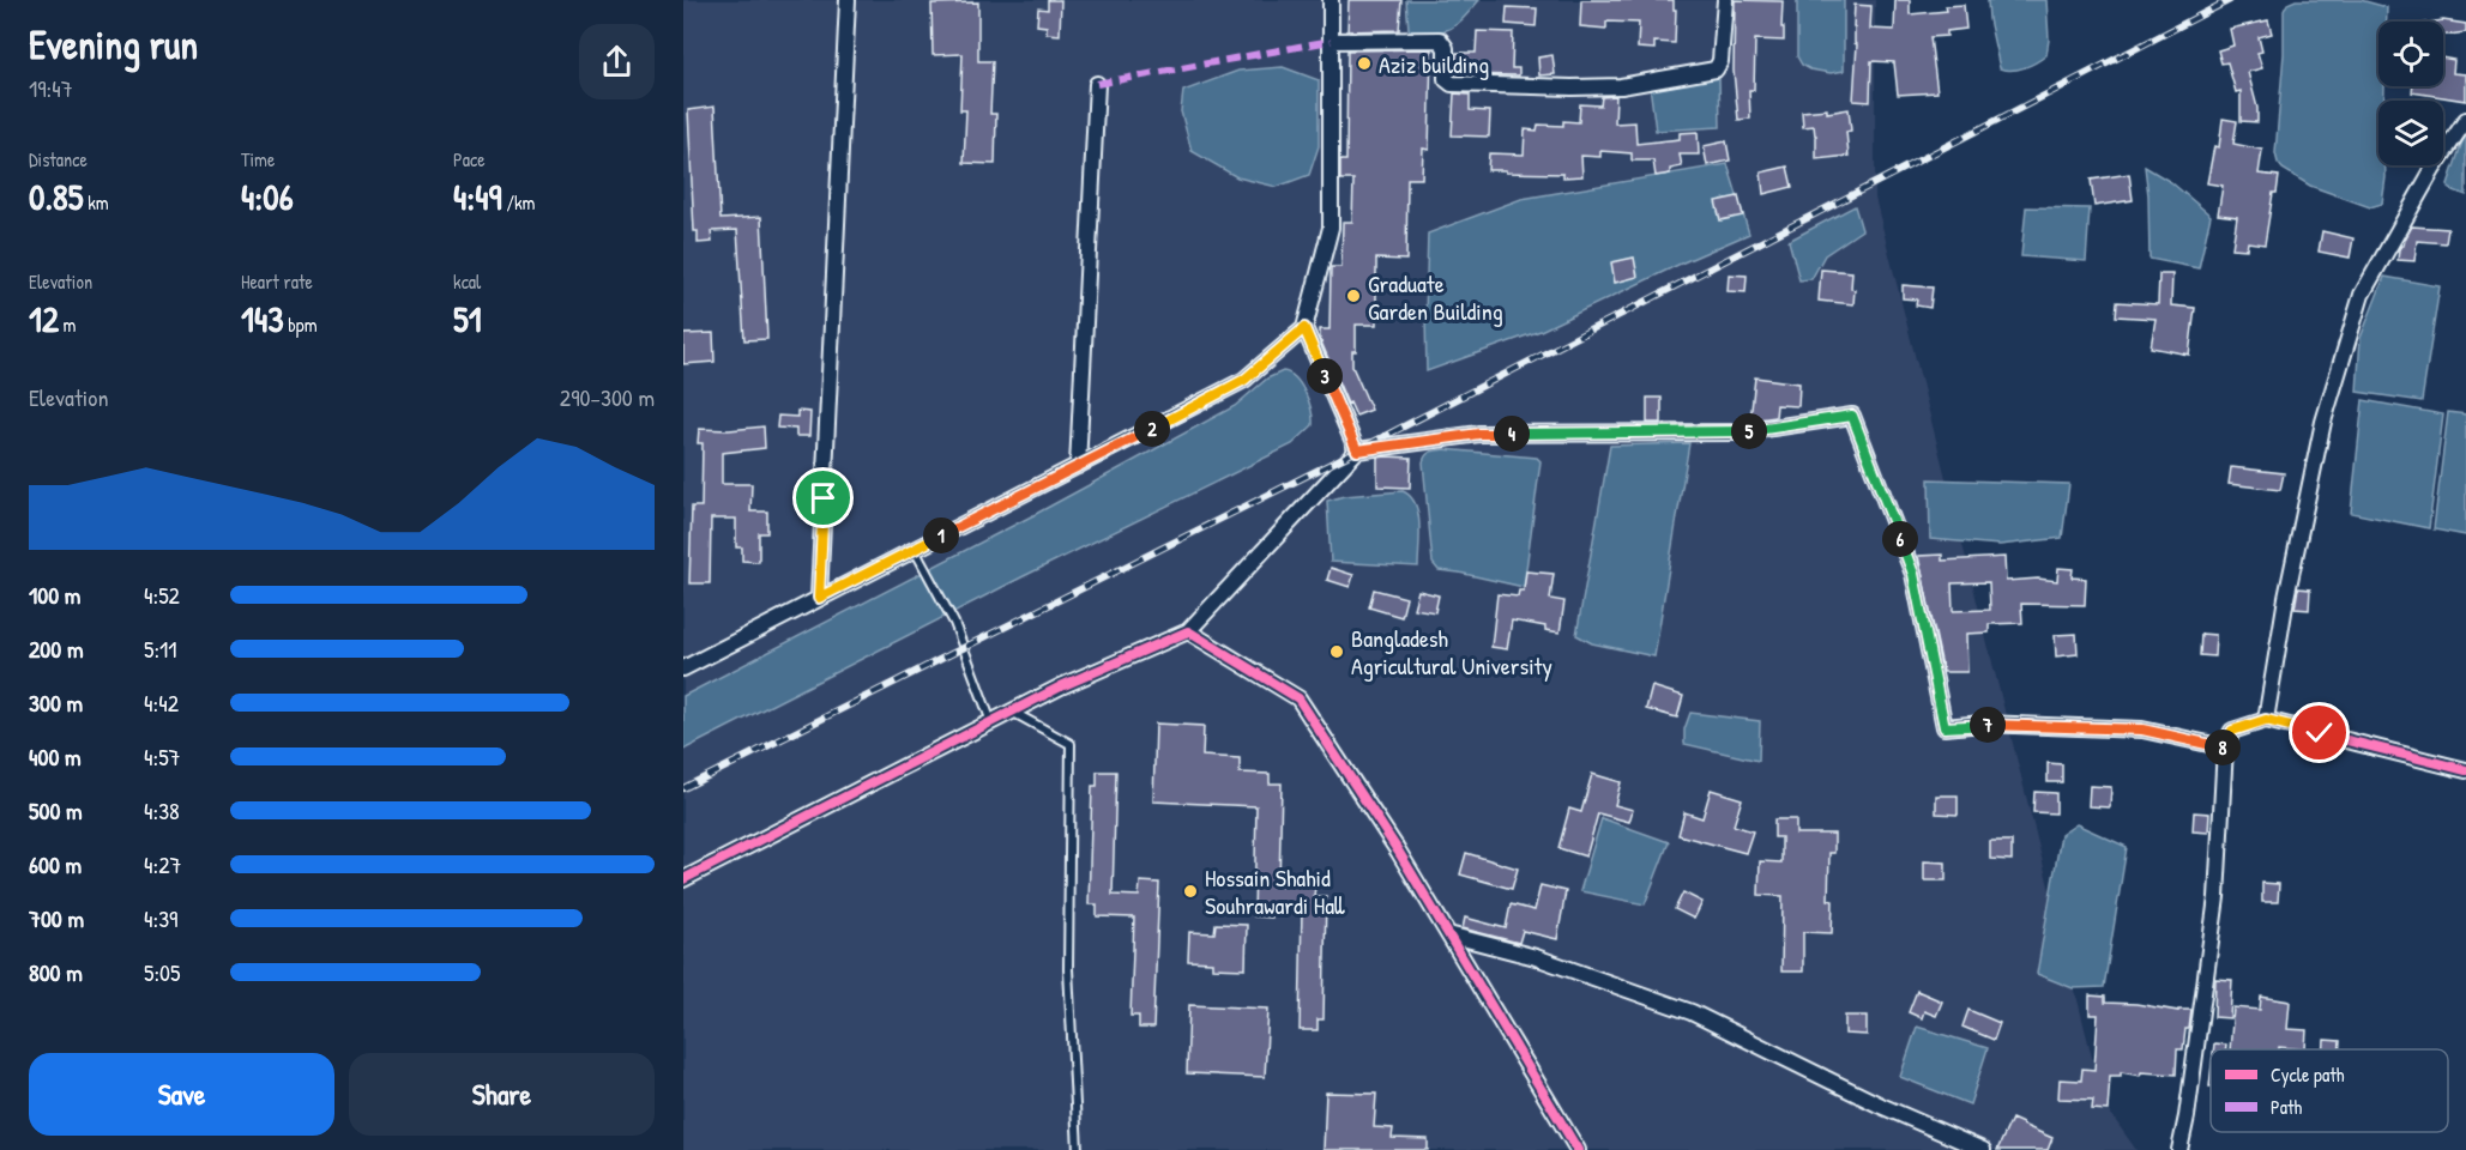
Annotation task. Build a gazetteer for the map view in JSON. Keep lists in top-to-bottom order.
{
  "places": [
    "Aziz building",
    "Graduate Garden Building",
    "Bangladesh Agricultural University",
    "Hossain Shahid Souhrawardi Hall"
  ],
  "legend": ["Cycle path", "Path"],
  "page": {
    "heading": ["Evening run", "19:47"],
    "stats": [
      ["Distance", "0.85 km"],
      ["Time", "4:06"],
      ["Pace", "4:49 /km"],
      ["Elevation", "12 m"],
      ["Heart rate", "143 bpm"],
      ["kcal", "51"]
    ],
    "pins": [
      "3",
      "2",
      "5",
      "4",
      "1",
      "6",
      "7",
      "8"
    ],
    "chart": ["Elevation", "290–300 m"],
    "list": [
      {
        "name": "100 m",
        "note": "4:52"
      },
      {
        "name": "200 m",
        "note": "5:11"
      },
      {
        "name": "300 m",
        "note": "4:42"
      },
      {
        "name": "400 m",
        "note": "4:57"
      },
      {
        "name": "500 m",
        "note": "4:38"
      },
      {
        "name": "600 m",
        "note": "4:27"
      },
      {
        "name": "700 m",
        "note": "4:39"
      },
      {
        "name": "800 m",
        "note": "5:05"
      }
    ],
    "buttons": ["Save", "Share"]
  }
}
